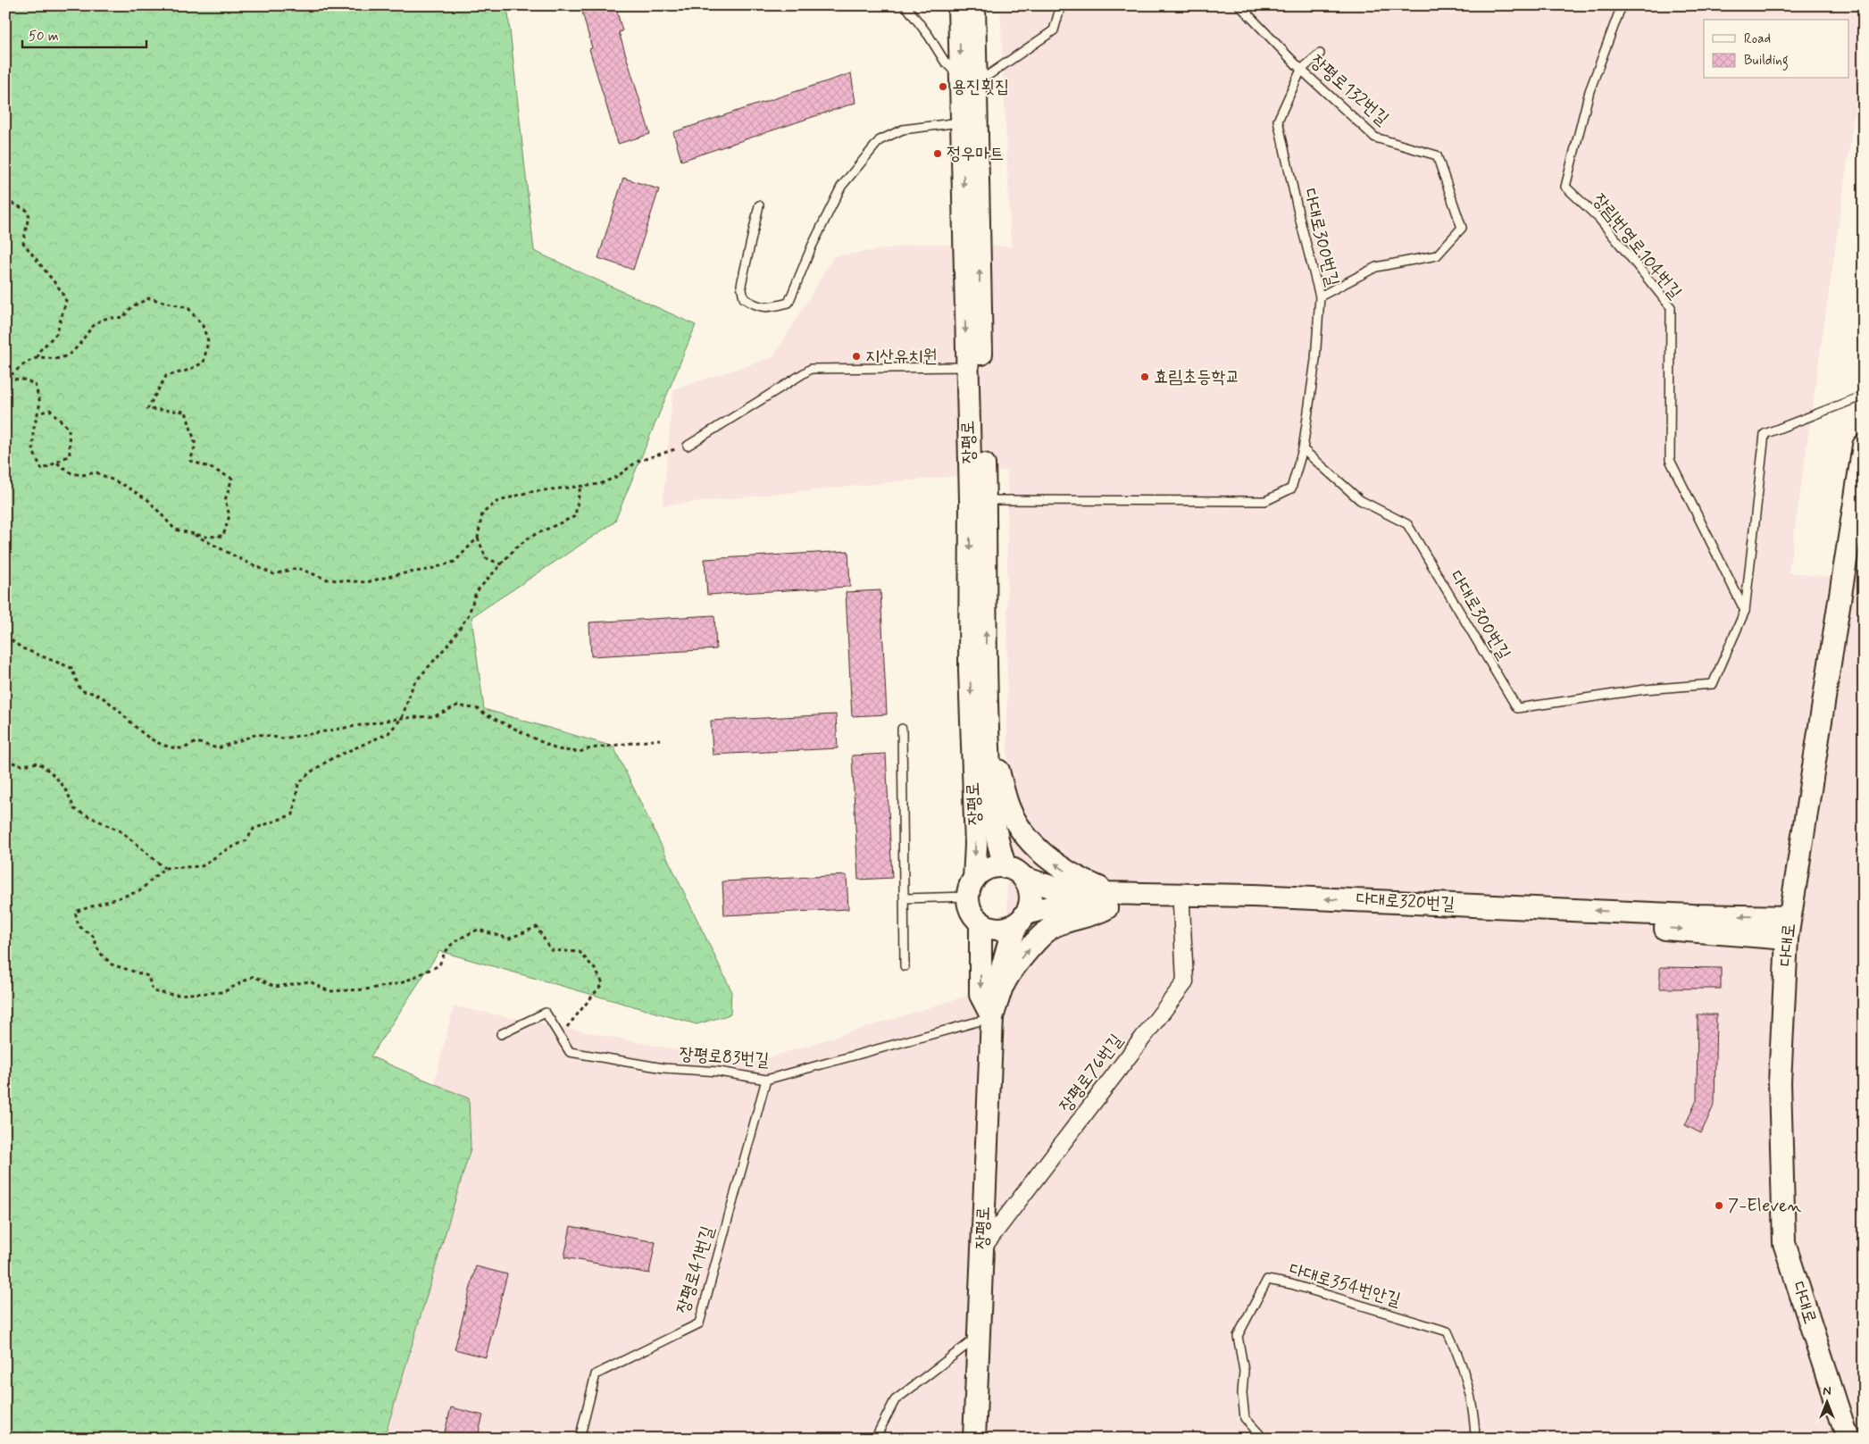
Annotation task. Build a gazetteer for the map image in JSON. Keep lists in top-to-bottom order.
{
  "streets": {
    "street": [
      "장평로",
      "다대로320번길",
      "다대로",
      "장평로76번길"
    ],
    "lane": [
      "장평로132번길",
      "다대로300번길",
      "장림번영로104번길",
      "장평로83번길",
      "장평로41번길",
      "다대로354번안길"
    ]
  },
  "crossings": [
    ["장평로132번길", "다대로300번길"],
    ["다대로300번길", "장림번영로104번길"],
    ["장평로", "다대로320번길"],
    ["장평로", "장평로83번길"],
    ["장평로", "장평로76번길"],
    ["다대로320번길", "다대로"],
    ["다대로320번길", "장평로76번길"],
    ["장평로83번길", "장평로41번길"]
  ],
  "places": [
    "용진횟집",
    "정우마트",
    "지산유치원",
    "효림초등학교",
    "7-Eleven"
  ],
  "legend": ["Road", "Building"],
  "scale_bar": "50 m",
  "north": "top"
}
